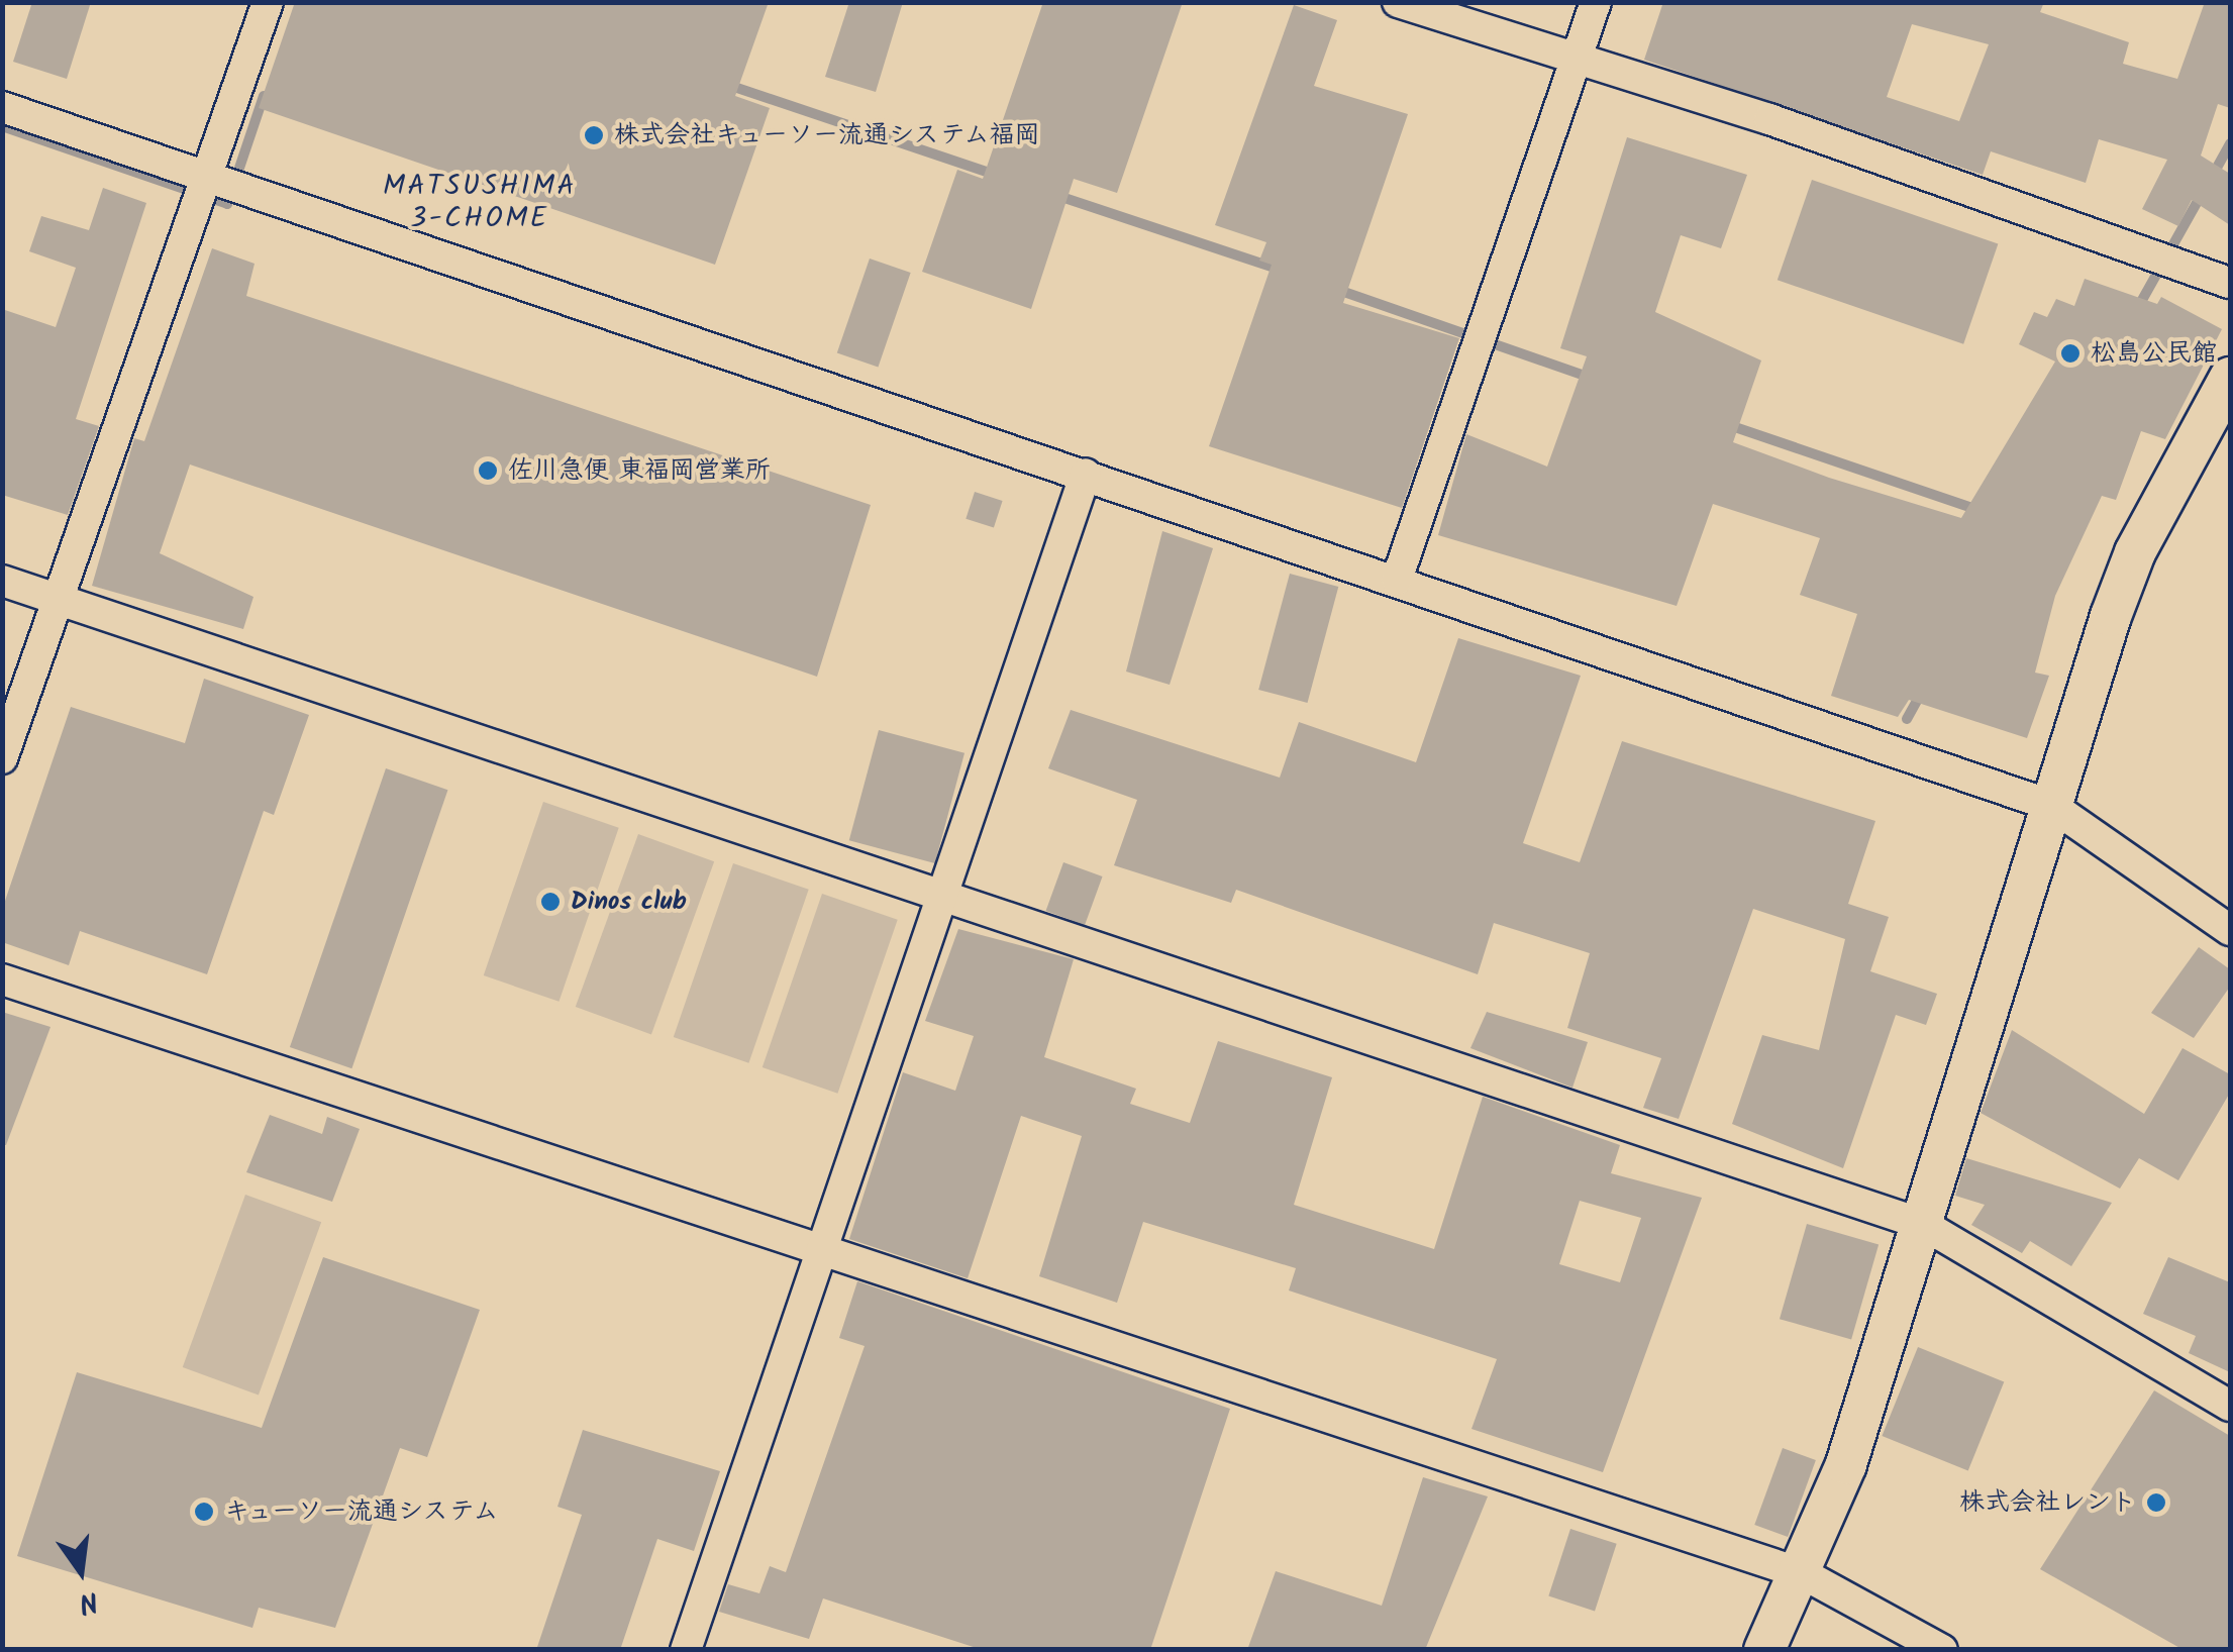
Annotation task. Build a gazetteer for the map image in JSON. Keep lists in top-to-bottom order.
{
  "districts": ["MATSUSHIMA 3-CHOME"],
  "places": [
    "株式会社キューソー流通システム福岡",
    "松島公民館",
    "佐川急便 東福岡営業所",
    "Dinos club",
    "株式会社レント",
    "キューソー流通システム"
  ],
  "north": "bottom"
}
